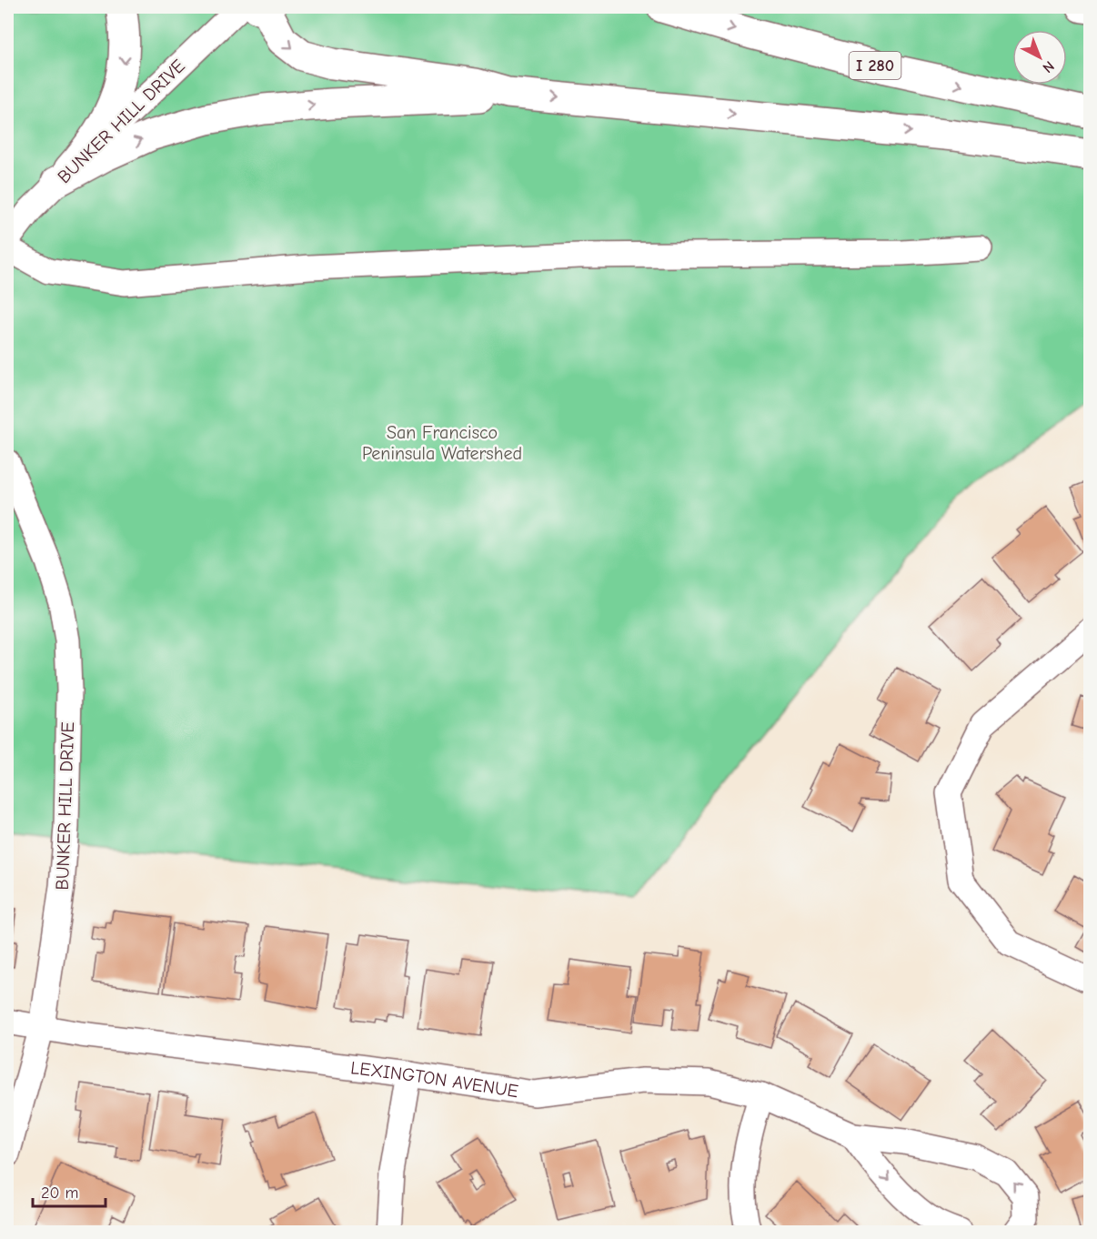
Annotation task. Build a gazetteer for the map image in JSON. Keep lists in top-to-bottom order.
{
  "streets": {
    "highway": ["I 280"],
    "street": ["BUNKER HILL DRIVE", "LEXINGTON AVENUE"]
  },
  "crossings": [
    ["BUNKER HILL DRIVE", "LEXINGTON AVENUE"]
  ],
  "parks": ["San Francisco Peninsula Watershed"],
  "scale_bar": "20 m",
  "north": "bottom right"
}
